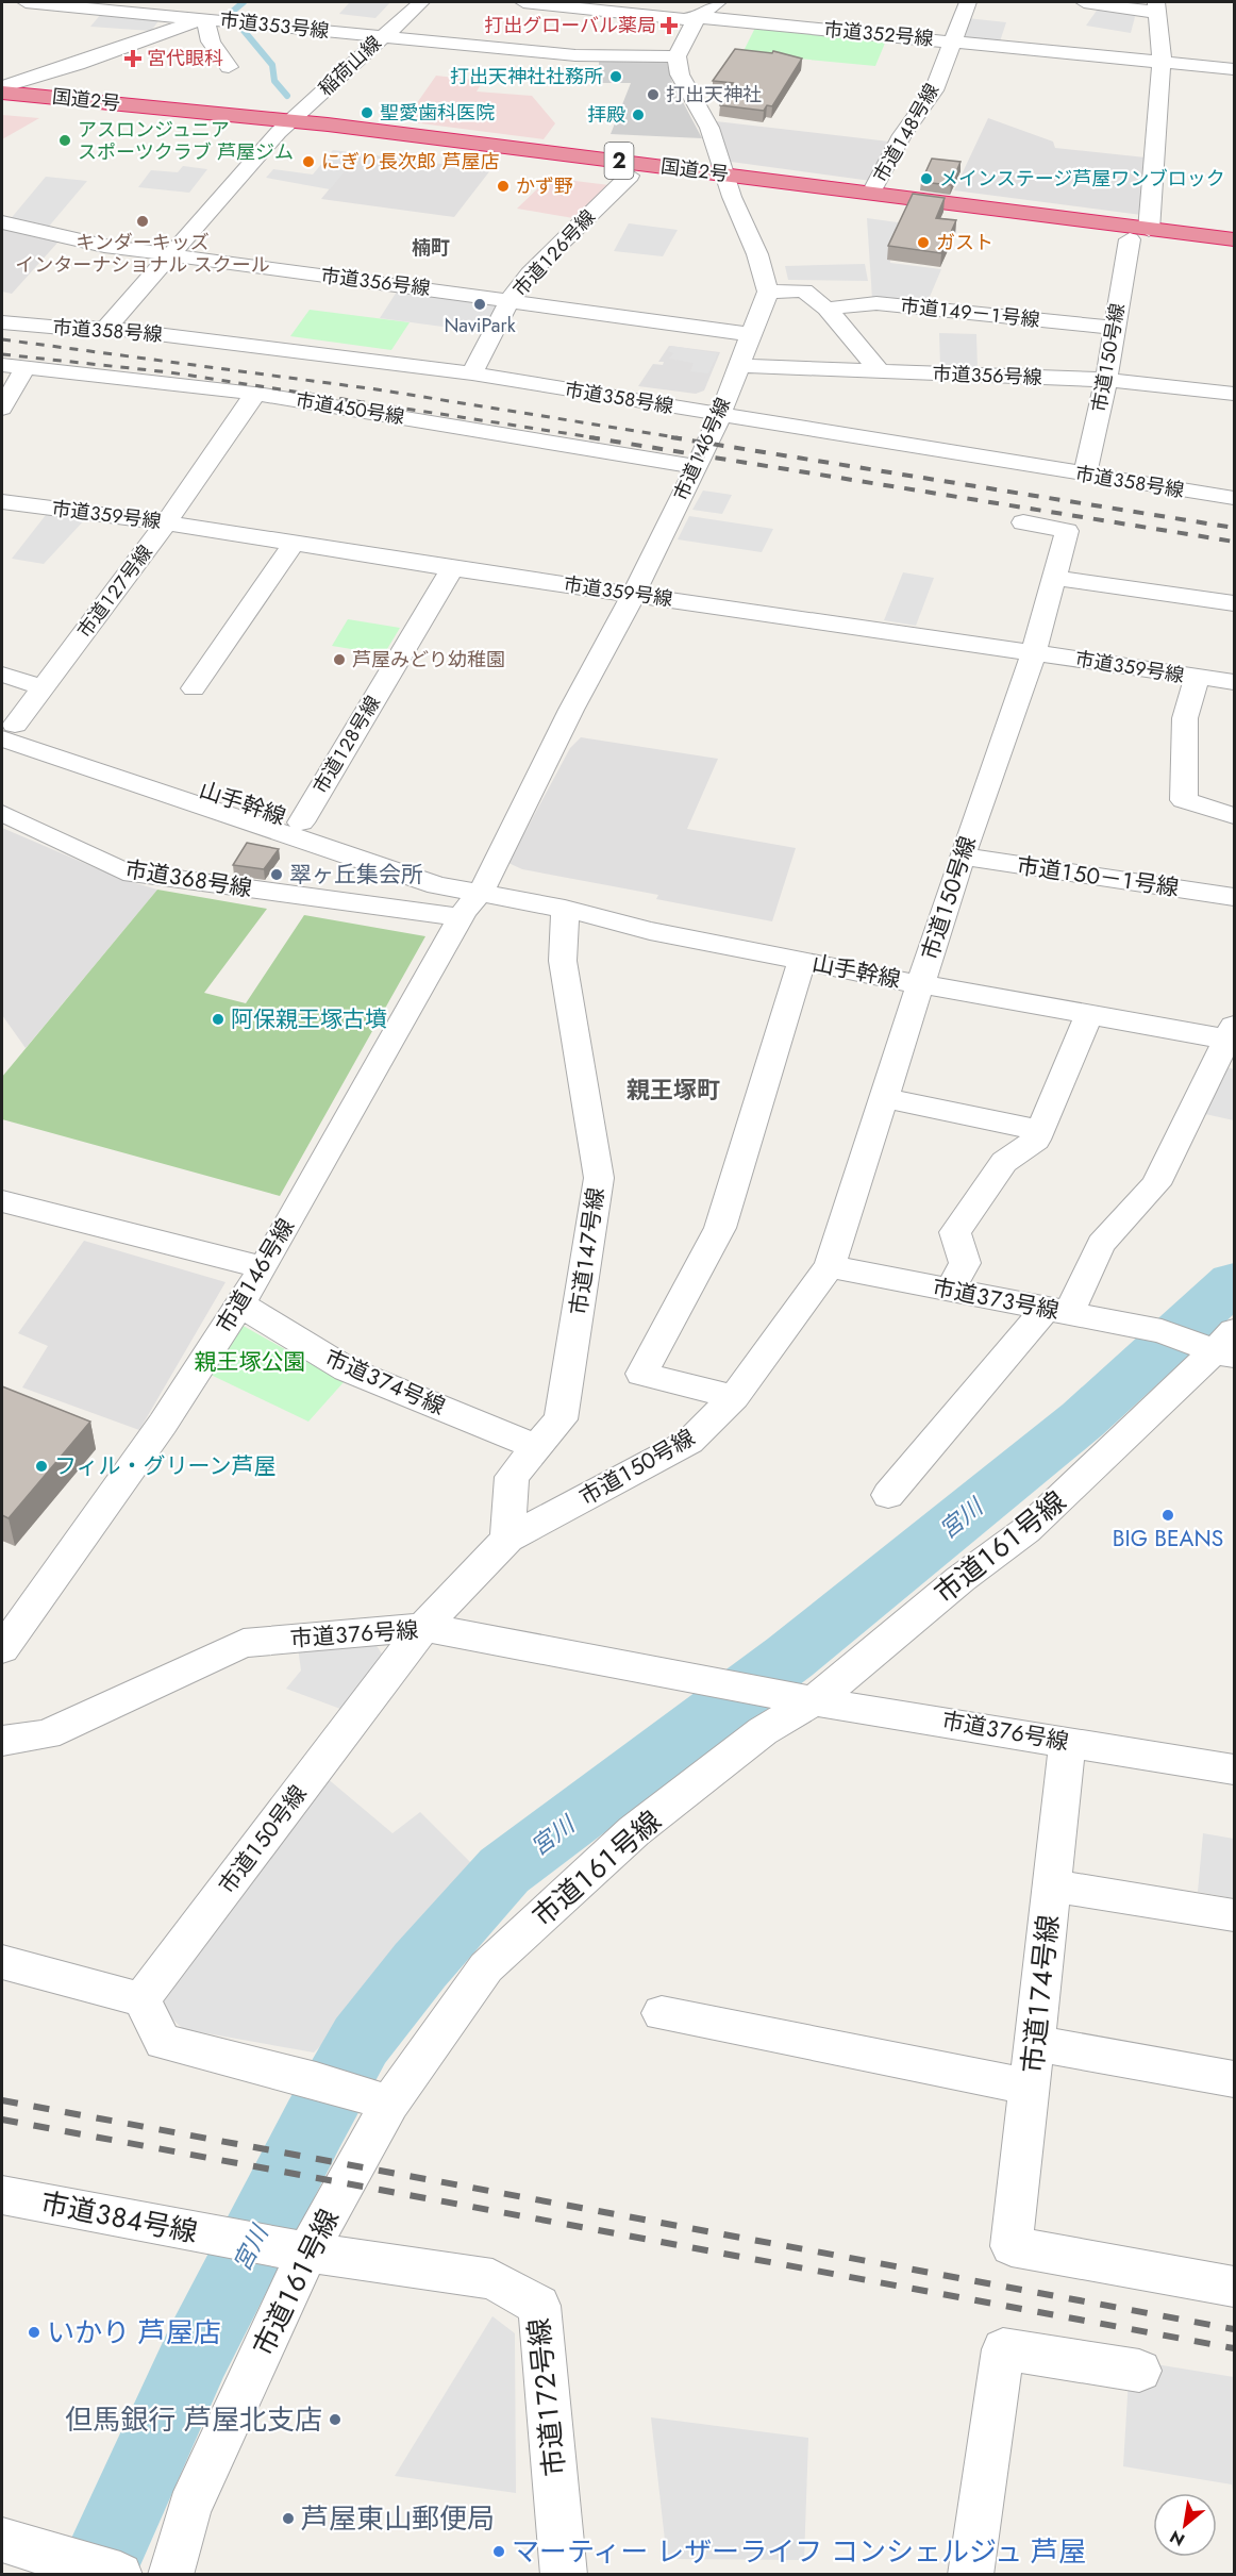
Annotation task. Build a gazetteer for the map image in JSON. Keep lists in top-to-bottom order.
{
  "streets": {
    "highway": ["国道2号", "2"],
    "street": [
      "市道３５３号線",
      "市道３５２号線",
      "稲荷山線",
      "市道１４８号線",
      "市道１２６号線",
      "市道３５６号線",
      "市道１４９－１号線",
      "市道３５８号線",
      "市道１５０号線",
      "市道４５０号線",
      "市道１４６号線",
      "市道３５９号線",
      "市道１２７号線",
      "市道１２８号線",
      "山手幹線",
      "市道１５０－１号線",
      "市道３６８号線",
      "市道１４７号線",
      "市道３７３号線",
      "市道３７４号線",
      "市道１６１号線",
      "市道３７６号線",
      "市道１７４号線",
      "市道３８４号線",
      "市道１７２号線"
    ]
  },
  "crossings": [
    ["市道３５３号線", "稲荷山線"],
    ["市道３５２号線", "市道１４８号線"],
    ["稲荷山線", "国道2号"],
    ["稲荷山線", "市道３５６号線"],
    ["稲荷山線", "市道３５８号線"],
    ["国道2号", "市道１４８号線"],
    ["国道2号", "市道１２６号線"],
    ["国道2号", "市道１５０号線"],
    ["市道１２６号線", "市道３５６号線"],
    ["市道１２６号線", "市道３５８号線"],
    ["市道３５６号線", "市道１５０号線"],
    ["市道３５６号線", "市道１４６号線"],
    ["市道１４９－１号線", "市道１５０号線"],
    ["市道３５８号線", "市道１５０号線"],
    ["市道３５８号線", "市道１４６号線"],
    ["市道１５０号線", "市道３５９号線"],
    ["市道１５０号線", "山手幹線"],
    ["市道１５０号線", "市道１５０－１号線"],
    ["市道１５０号線", "市道１４７号線"],
    ["市道１５０号線", "市道３７３号線"],
    ["市道１５０号線", "市道３７６号線"],
    ["市道４５０号線", "市道１４６号線"],
    ["市道４５０号線", "市道１２７号線"],
    ["市道１４６号線", "市道３５９号線"],
    ["市道１４６号線", "山手幹線"],
    ["市道１４６号線", "市道３６８号線"],
    ["市道１４６号線", "市道３７４号線"],
    ["市道３５９号線", "市道１２７号線"],
    ["市道３５９号線", "市道１２８号線"],
    ["市道１２７号線", "山手幹線"],
    ["市道１２８号線", "山手幹線"],
    ["山手幹線", "市道１４７号線"],
    ["市道１４７号線", "市道３７４号線"],
    ["市道３７３号線", "市道１６１号線"],
    ["市道１６１号線", "市道３７６号線"],
    ["市道１６１号線", "市道３８４号線"],
    ["市道１６１号線", "市道１７２号線"],
    ["市道３７６号線", "市道１７４号線"],
    ["市道３８４号線", "市道１７２号線"]
  ],
  "districts": ["楠町", "親王塚町"],
  "water": ["宮川"],
  "parks": ["親王塚公園"],
  "places": {
    "health": ["打出グローバル薬局", "宮代眼科"],
    "other": [
      "打出天神社社務所",
      "打出天神社",
      "聖愛歯科医院",
      "拝殿",
      "アスロンジュニア スポーツクラブ 芦屋ジム",
      "にぎり長次郎 芦屋店",
      "メインステージ芦屋ワンブロック",
      "かず野",
      "キンダーキッズ インターナショナル スクール",
      "ガスト",
      "NaviPark",
      "芦屋みどり幼稚園",
      "翠ヶ丘集会所",
      "阿保親王塚古墳",
      "フィル・グリーン芦屋",
      "BIG BEANS",
      "いかり 芦屋店",
      "但馬銀行 芦屋北支店",
      "芦屋東山郵便局",
      "マーティー レザーライフ コンシェルジュ 芦屋"
    ]
  },
  "north": "bottom left"
}
